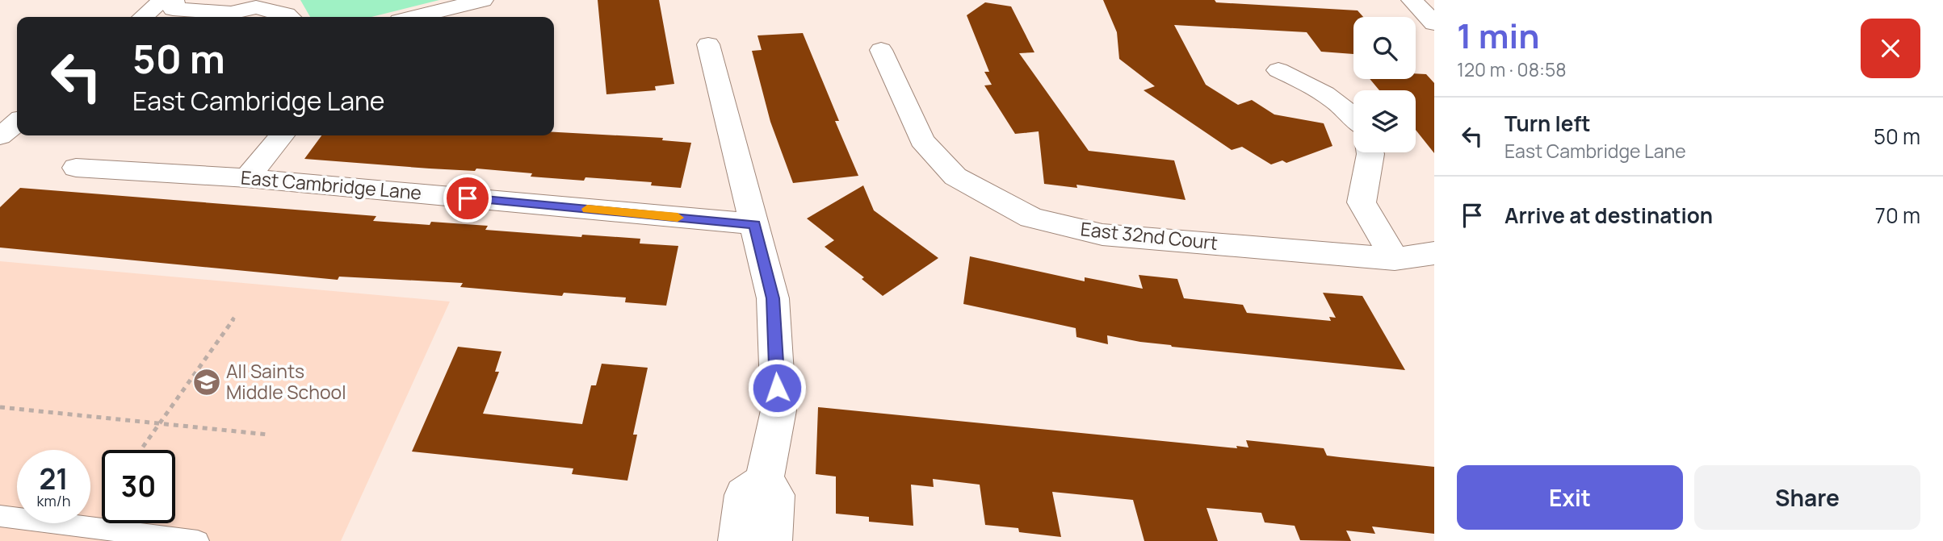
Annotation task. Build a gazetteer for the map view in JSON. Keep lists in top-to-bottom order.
{
  "streets": {
    "street": ["East Cambridge Lane", "East 32nd Court"]
  },
  "places": {
    "school or university": ["All Saints Middle School"]
  },
  "page": {
    "heading": ["1 min", "120 m · 08:58"],
    "turn": ["50 m", "East Cambridge Lane"],
    "list": [
      {
        "name": "Turn left",
        "note": "East Cambridge Lane",
        "value": "50 m"
      },
      {
        "name": "Arrive at destination",
        "value": "70 m"
      }
    ],
    "speed": "21 km/h",
    "limit": "30",
    "buttons": ["Exit", "Share"]
  }
}
